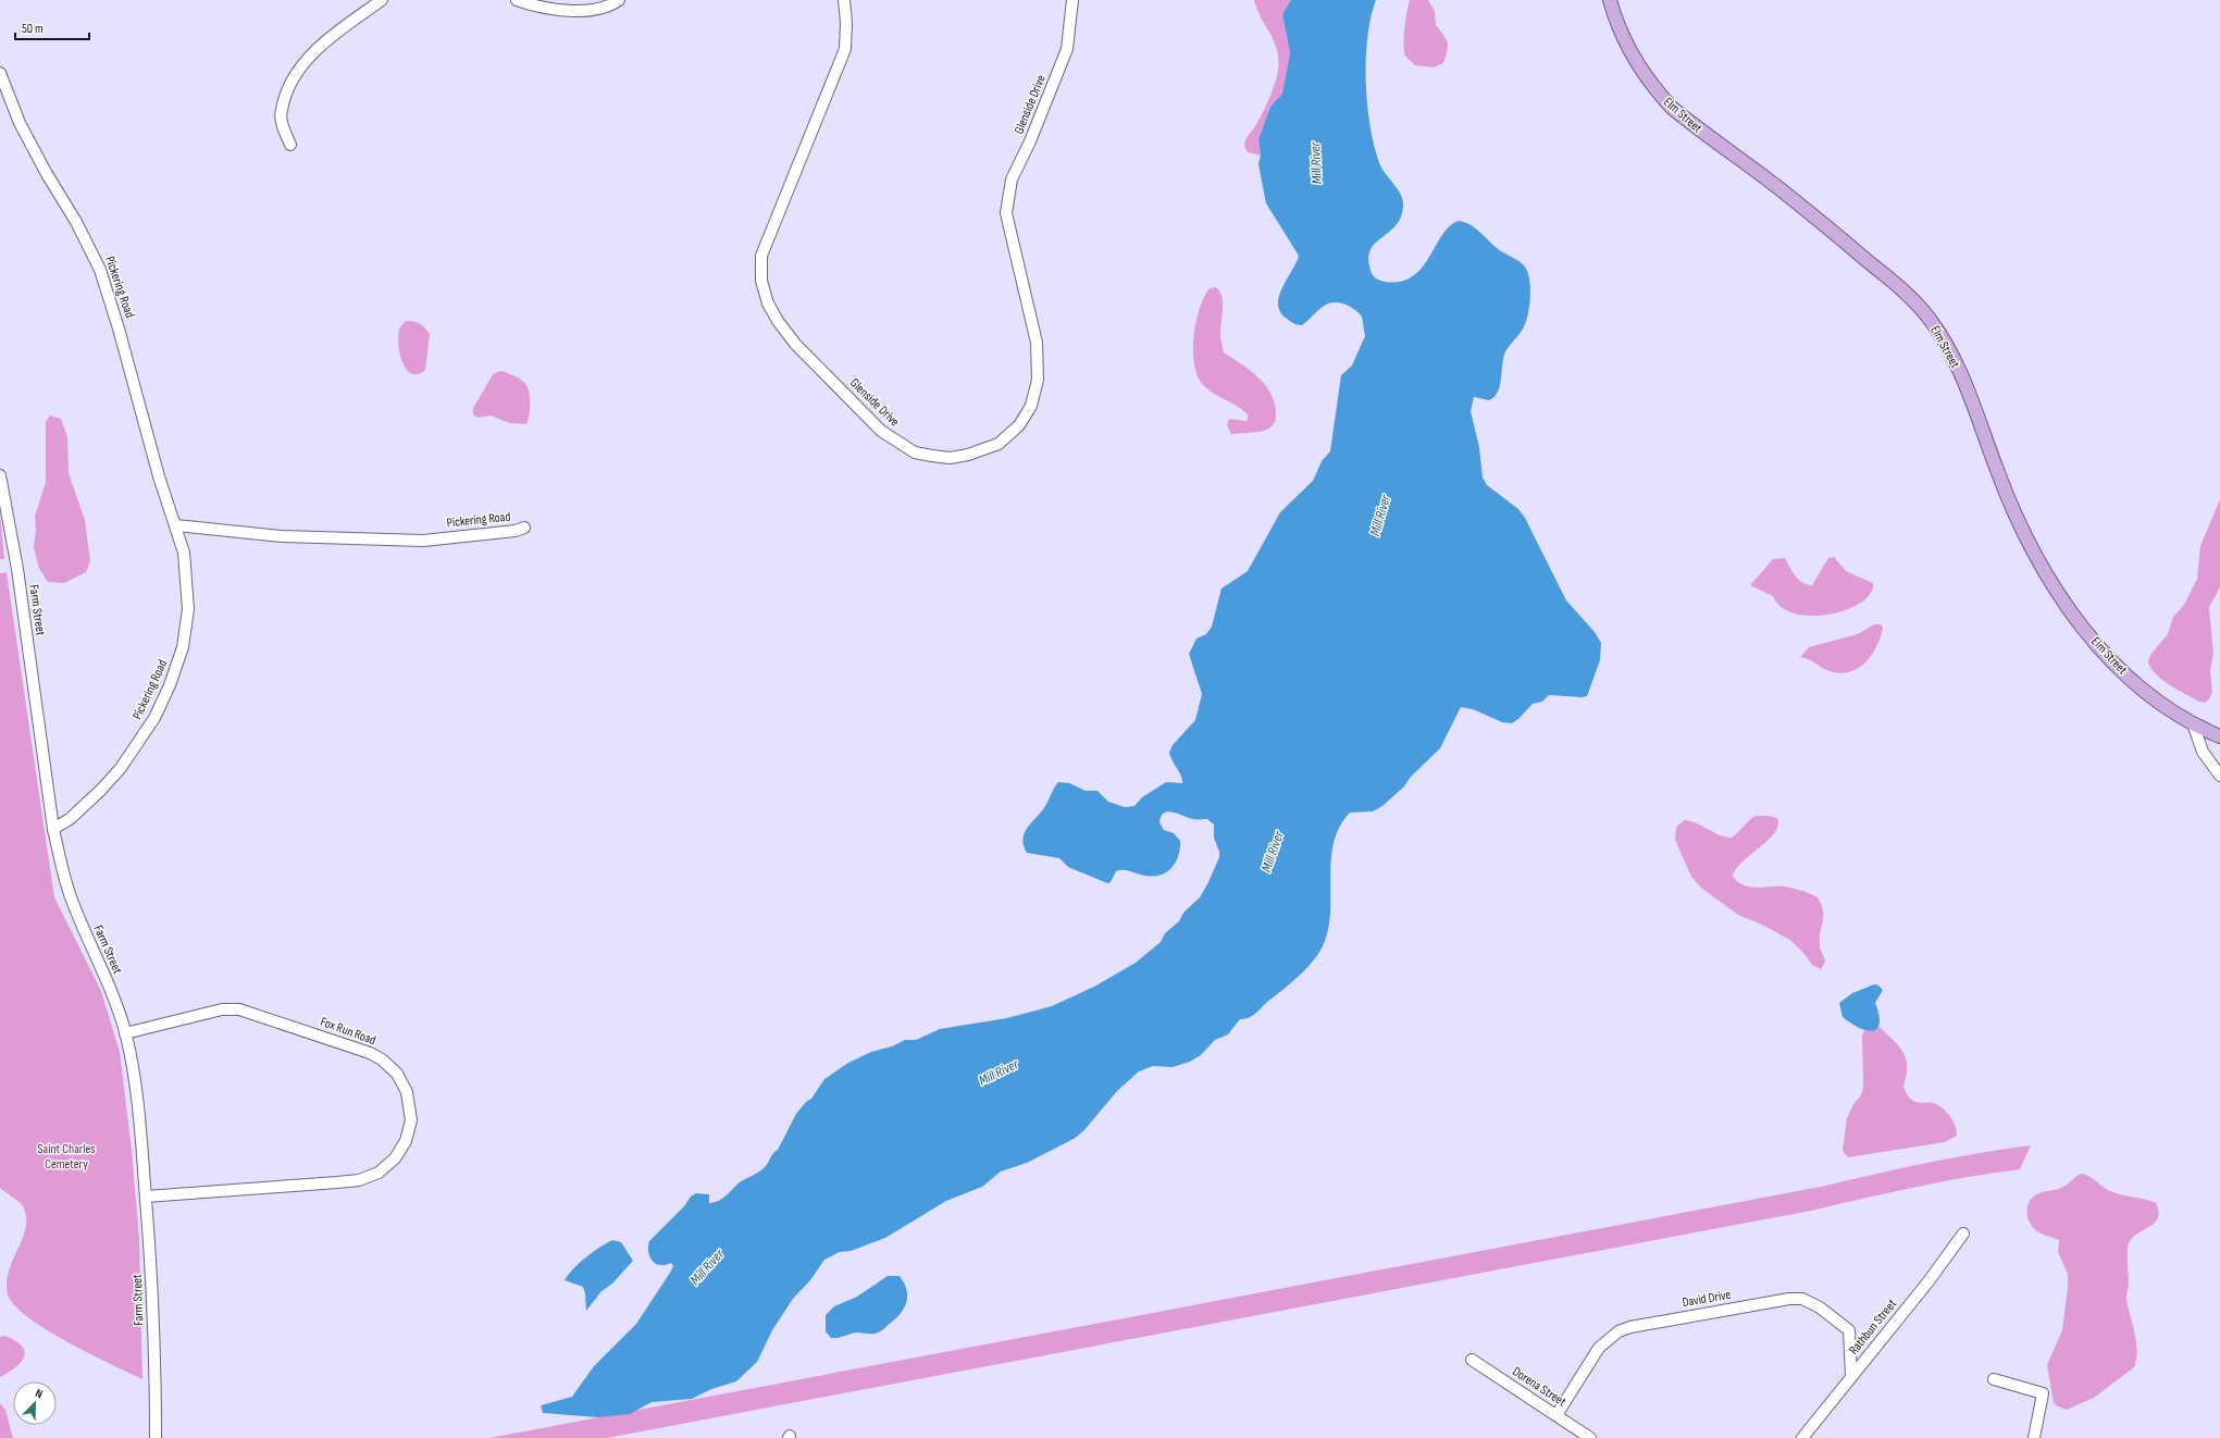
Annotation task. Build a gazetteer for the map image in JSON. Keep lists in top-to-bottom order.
{
  "streets": {
    "main road": ["Elm Street"],
    "street": [
      "Glenside Drive",
      "Pickering Road",
      "Farm Street",
      "Fox Run Road",
      "David Drive",
      "Rathbun Street",
      "Dorena Street"
    ]
  },
  "crossings": [
    ["Pickering Road", "Farm Street"],
    ["Farm Street", "Fox Run Road"],
    ["David Drive", "Rathbun Street"],
    ["David Drive", "Dorena Street"]
  ],
  "water": ["Mill River"],
  "parks": ["Saint Charles Cemetery"],
  "scale_bar": "50 m",
  "north": "top right"
}
